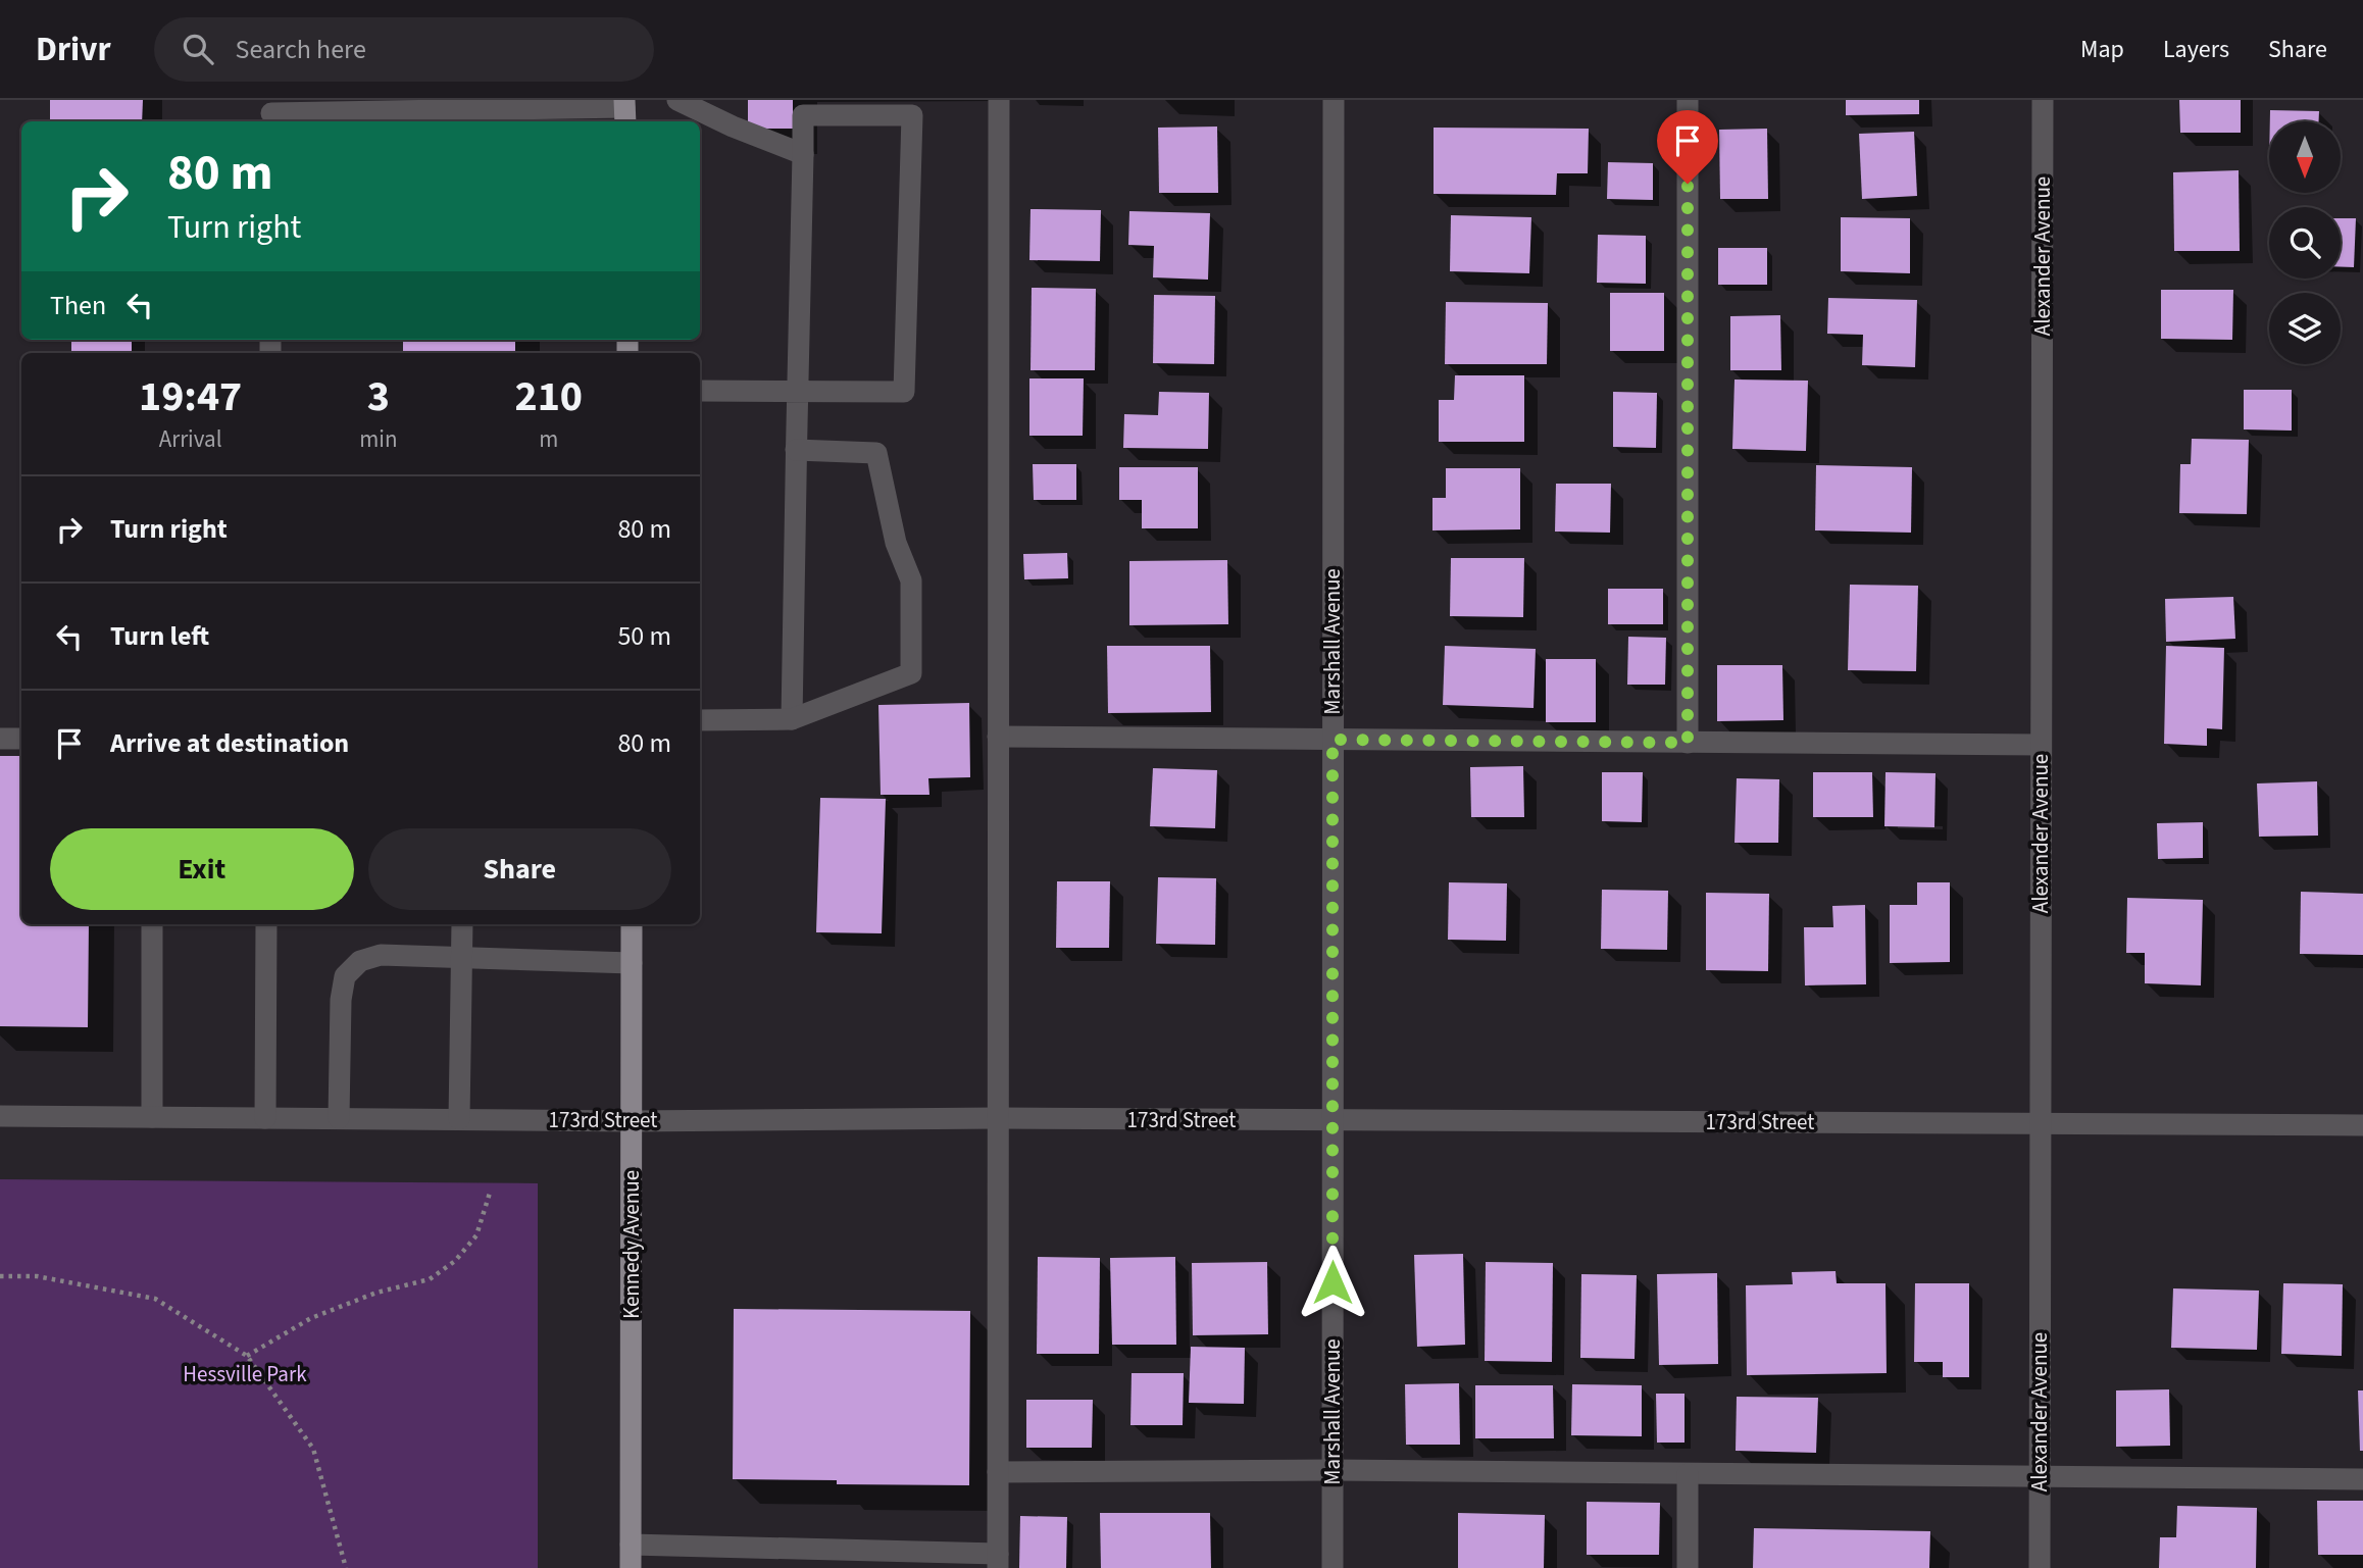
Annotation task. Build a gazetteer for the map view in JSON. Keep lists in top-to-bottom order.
{
  "streets": {
    "main road": ["Kennedy Avenue"],
    "street": ["Alexander Avenue", "Marshall Avenue", "173rd Street"]
  },
  "crossings": [
    ["Alexander Avenue", "173rd Street"],
    ["Marshall Avenue", "173rd Street"],
    ["173rd Street", "Kennedy Avenue"]
  ],
  "parks": ["Hessville Park"],
  "north": "bottom",
  "page": {
    "header": "Drivr",
    "search": "Search here",
    "nav": ["Map", "Layers", "Share"],
    "turn": ["80 m", "Turn right"],
    "then": "Then",
    "eta": [
      "19:47",
      "Arrival",
      "3",
      "min",
      "210",
      "m"
    ],
    "list": [
      {
        "name": "Turn right",
        "value": "80 m"
      },
      {
        "name": "Turn left",
        "value": "50 m"
      },
      {
        "name": "Arrive at destination",
        "value": "80 m"
      }
    ],
    "buttons": ["Exit", "Share"]
  }
}
